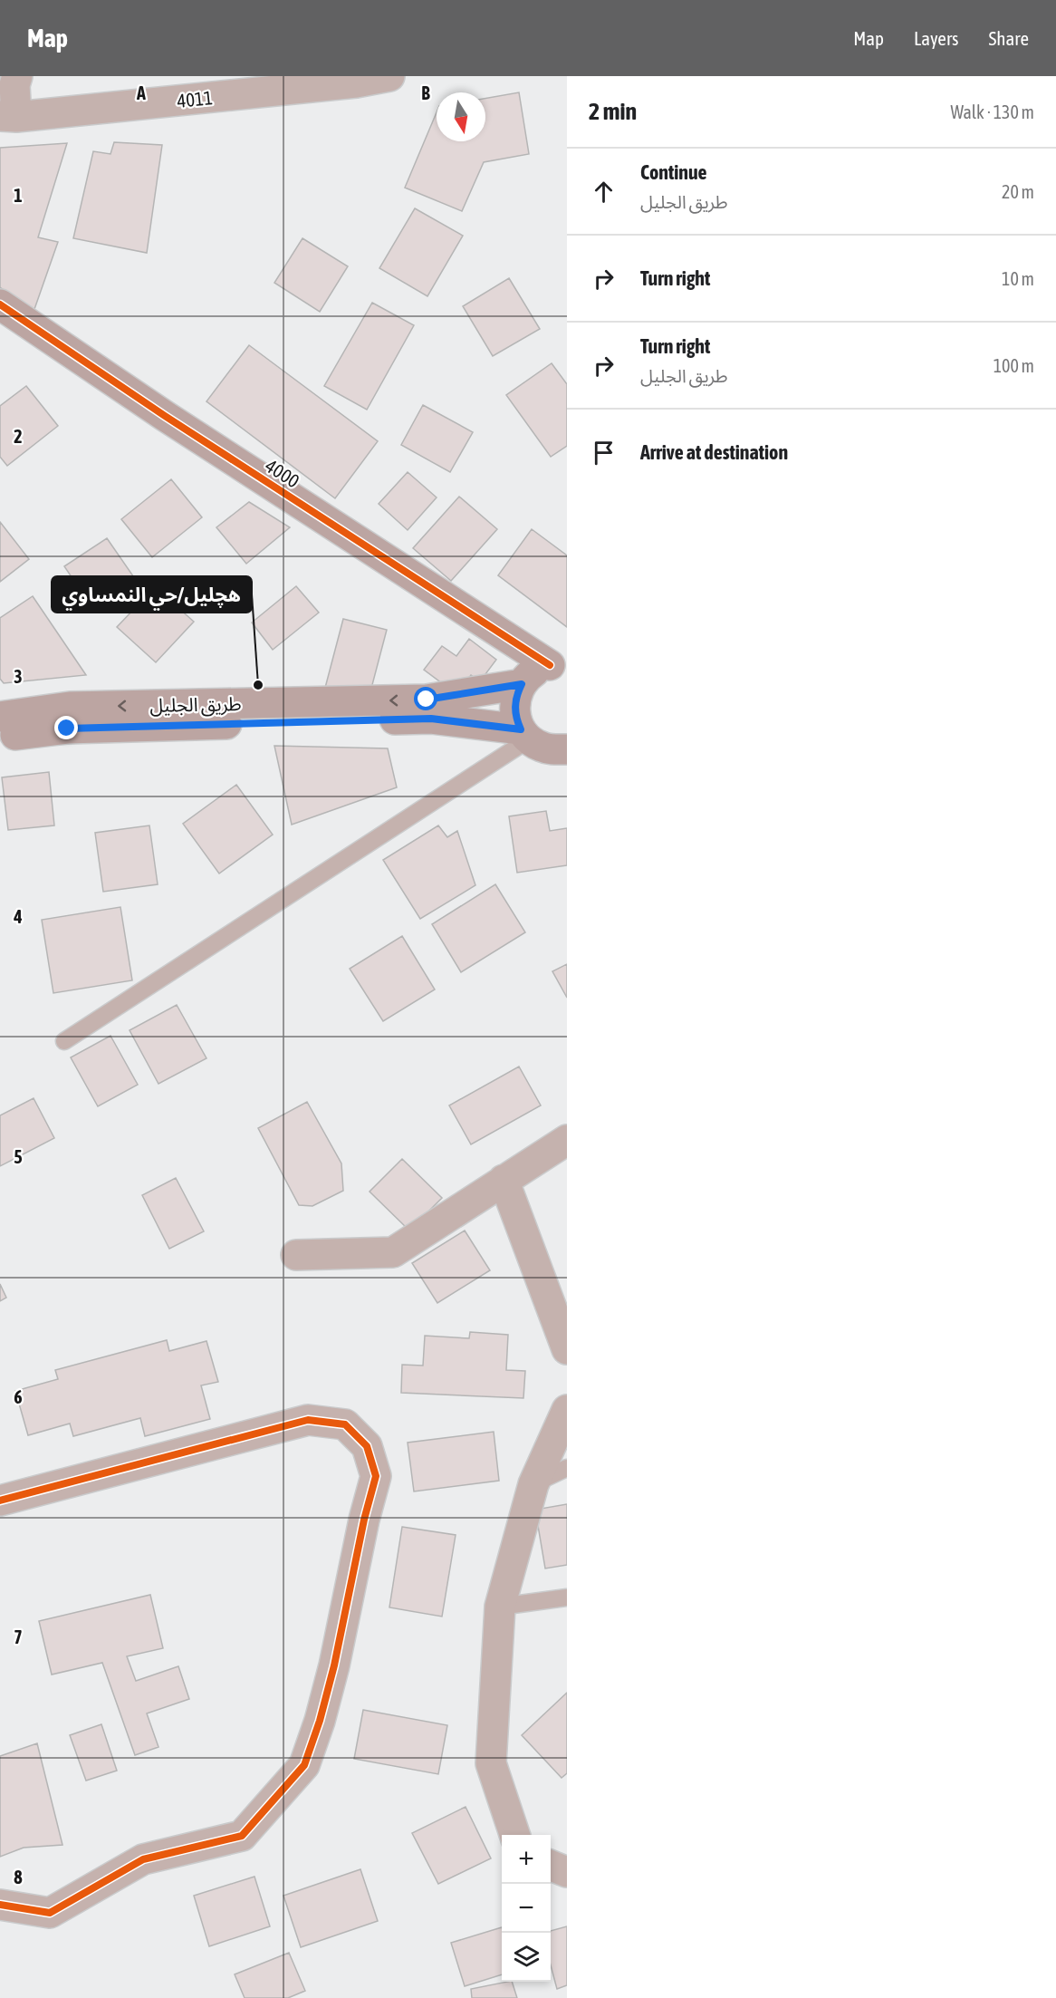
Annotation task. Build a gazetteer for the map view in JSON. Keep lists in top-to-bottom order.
{
  "streets": {
    "street": ["4011", "4000", "طريق الجليل"]
  },
  "places": ["هچليل/حي النمساوي"],
  "north": "bottom",
  "page": {
    "header": "Map",
    "nav": ["Map", "Layers", "Share"],
    "heading": ["2 min", "Walk · 130 m"],
    "list": [
      ["Continue", "طريق الجليل", "20 m"],
      ["Turn right", "10 m"],
      ["Turn right", "طريق الجليل", "100 m"],
      "Arrive at destination"
    ],
    "map_buttons": ["+", "−"]
  },
  "grid": {
    "columns": ["A", "B"],
    "rows": [
      "1",
      "2",
      "3",
      "4",
      "5",
      "6",
      "7",
      "8"
    ]
  }
}
